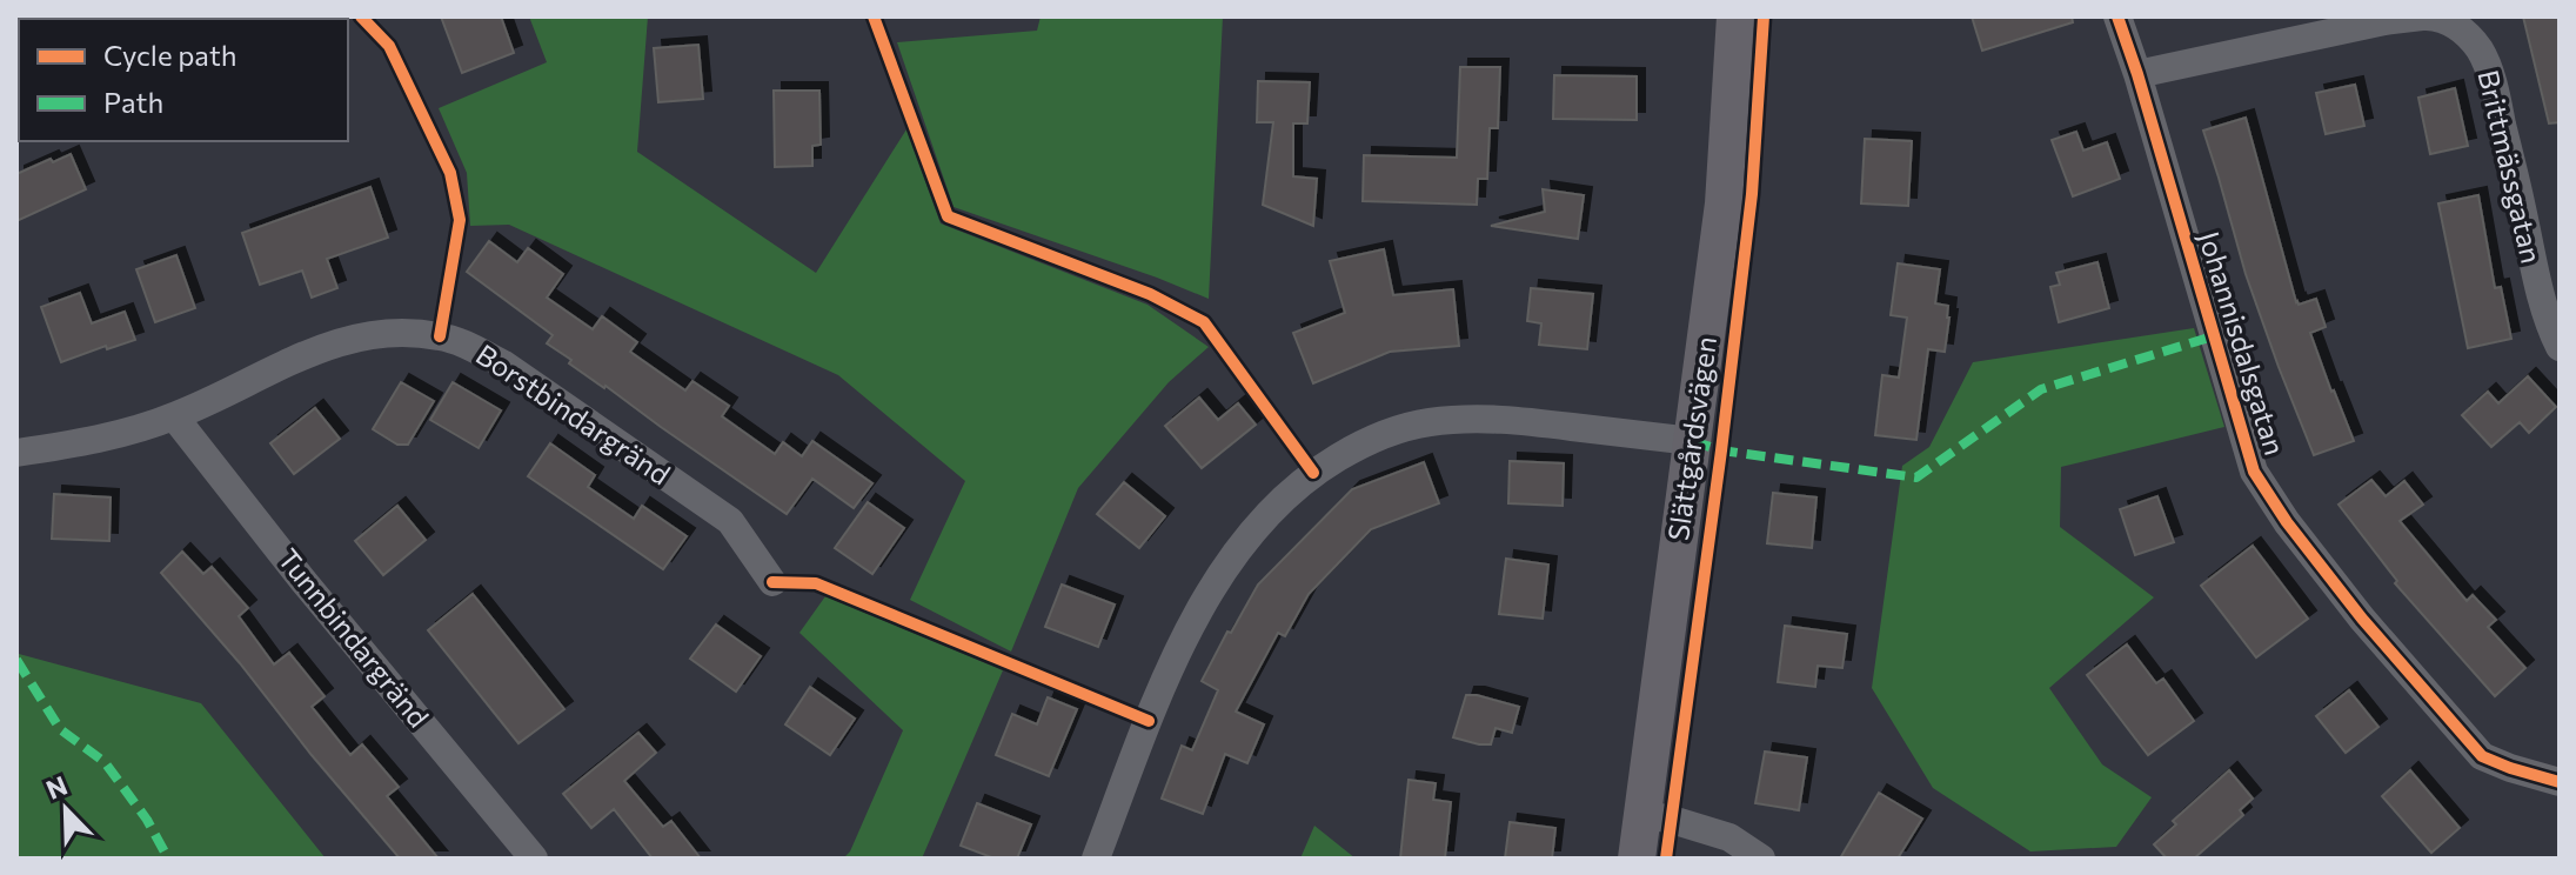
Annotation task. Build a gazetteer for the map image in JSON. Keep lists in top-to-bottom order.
{
  "streets": {
    "street": [
      "Brittmässgatan",
      "Johannisdalsgatan",
      "Borstbindargränd",
      "Slättgårdsvägen",
      "Tunnbindargränd"
    ]
  },
  "crossings": [
    ["Brittmässgatan", "Johannisdalsgatan"],
    ["Borstbindargränd", "Tunnbindargränd"]
  ],
  "legend": ["Cycle path", "Path"],
  "north": "top left"
}
